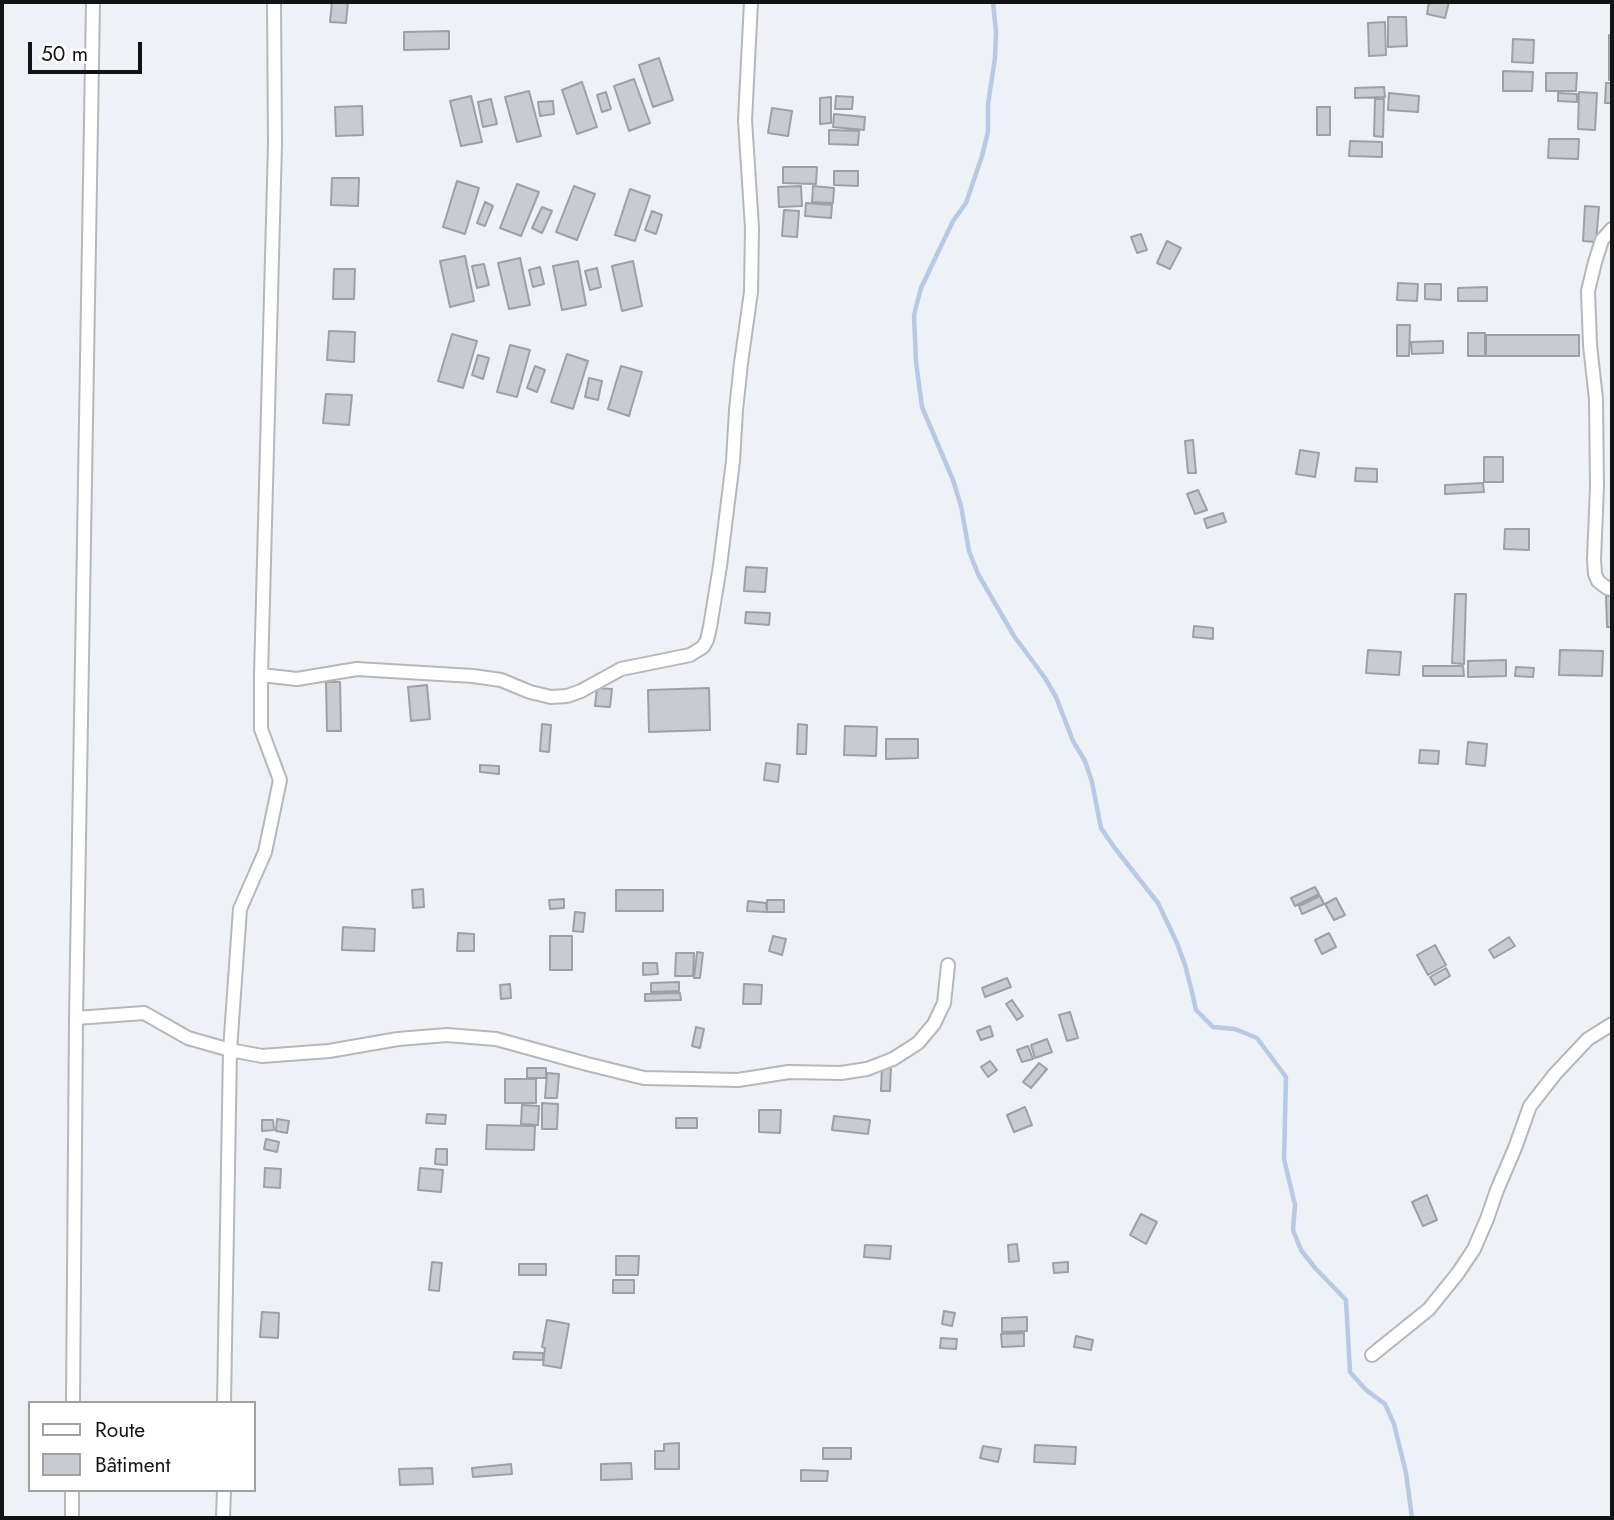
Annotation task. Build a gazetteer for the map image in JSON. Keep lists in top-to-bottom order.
{
  "legend": ["Route", "Bâtiment"],
  "scale_bar": "50 m"
}
